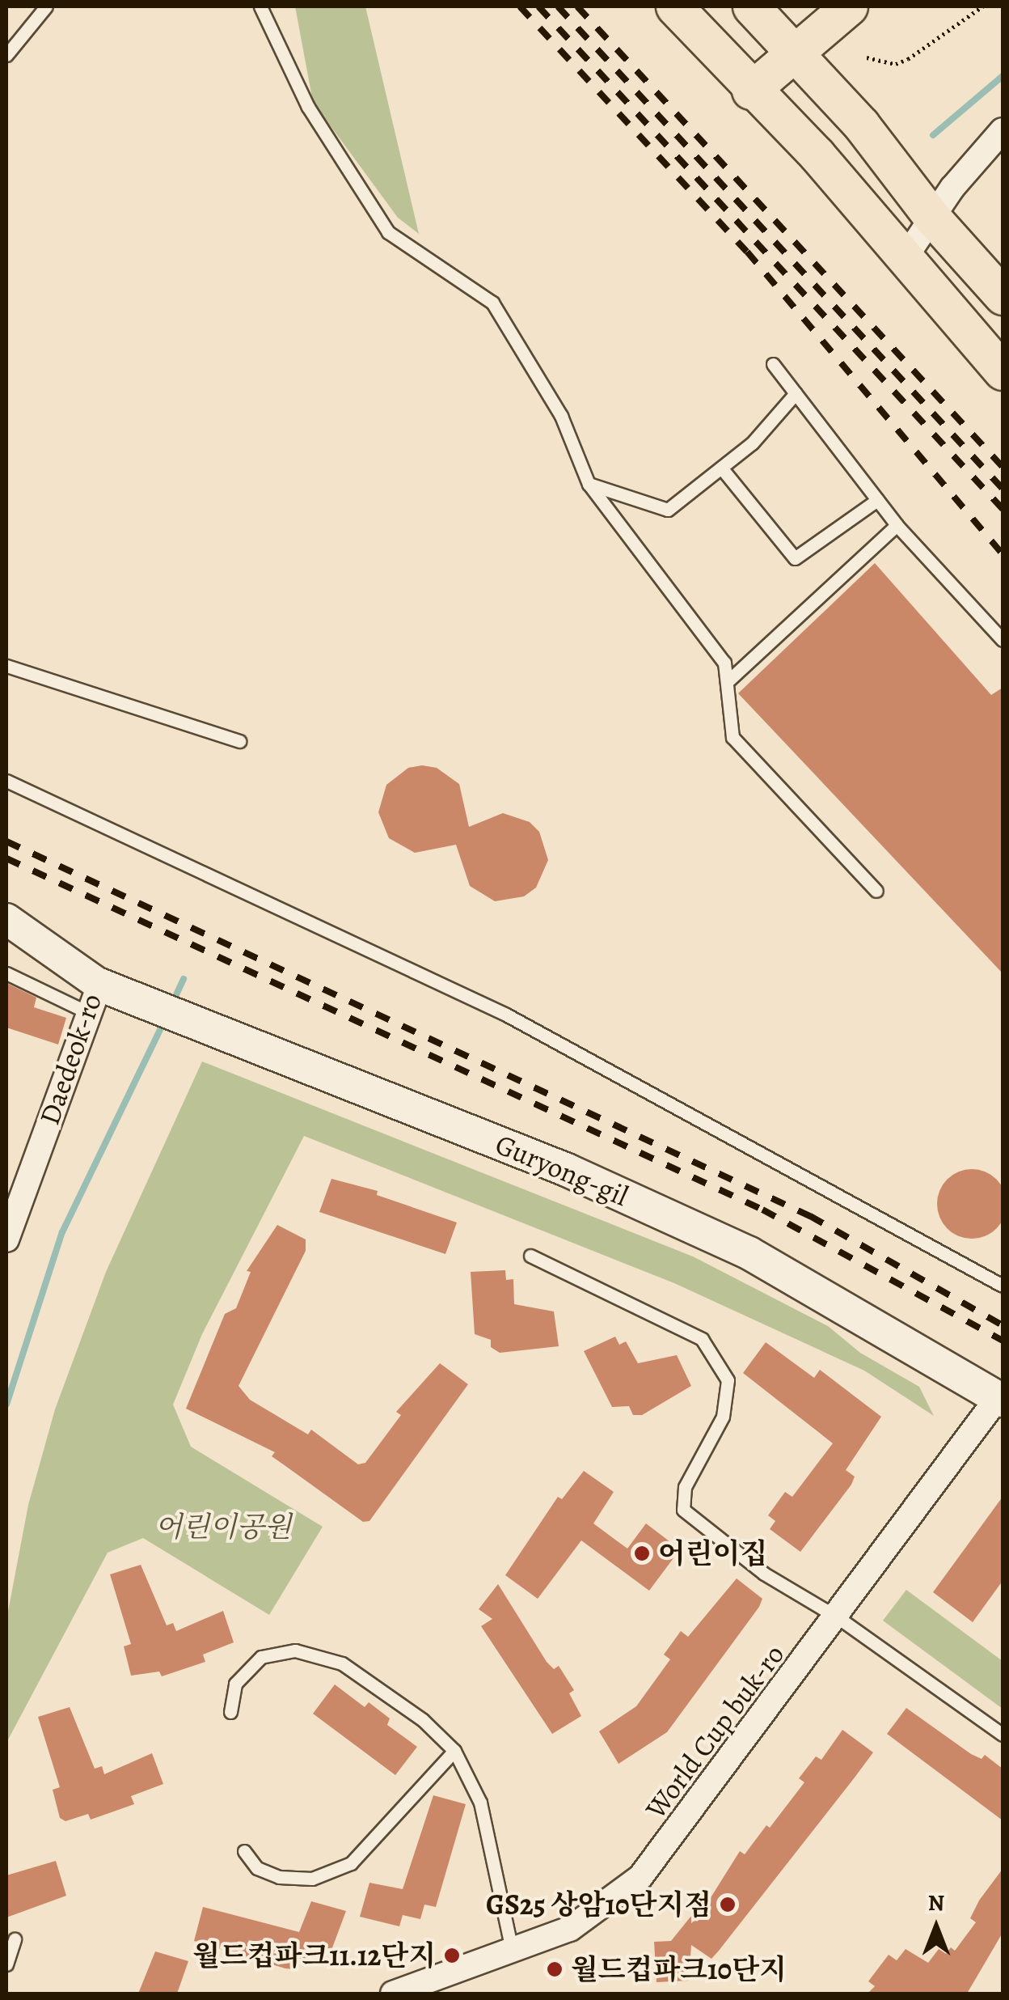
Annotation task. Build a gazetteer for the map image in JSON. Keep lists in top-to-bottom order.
{
  "streets": {
    "main road": ["Guryong-gil"],
    "street": ["Daedeok-ro", "World Cup buk-ro"]
  },
  "crossings": [
    ["Daedeok-ro", "Guryong-gil"],
    ["Guryong-gil", "World Cup buk-ro"]
  ],
  "parks": ["어린이공원"],
  "places": [
    "어린이집",
    "GS25 상암10단지점",
    "월드컵파크11.12단지",
    "월드컵파크10단지"
  ],
  "north": "top"
}
